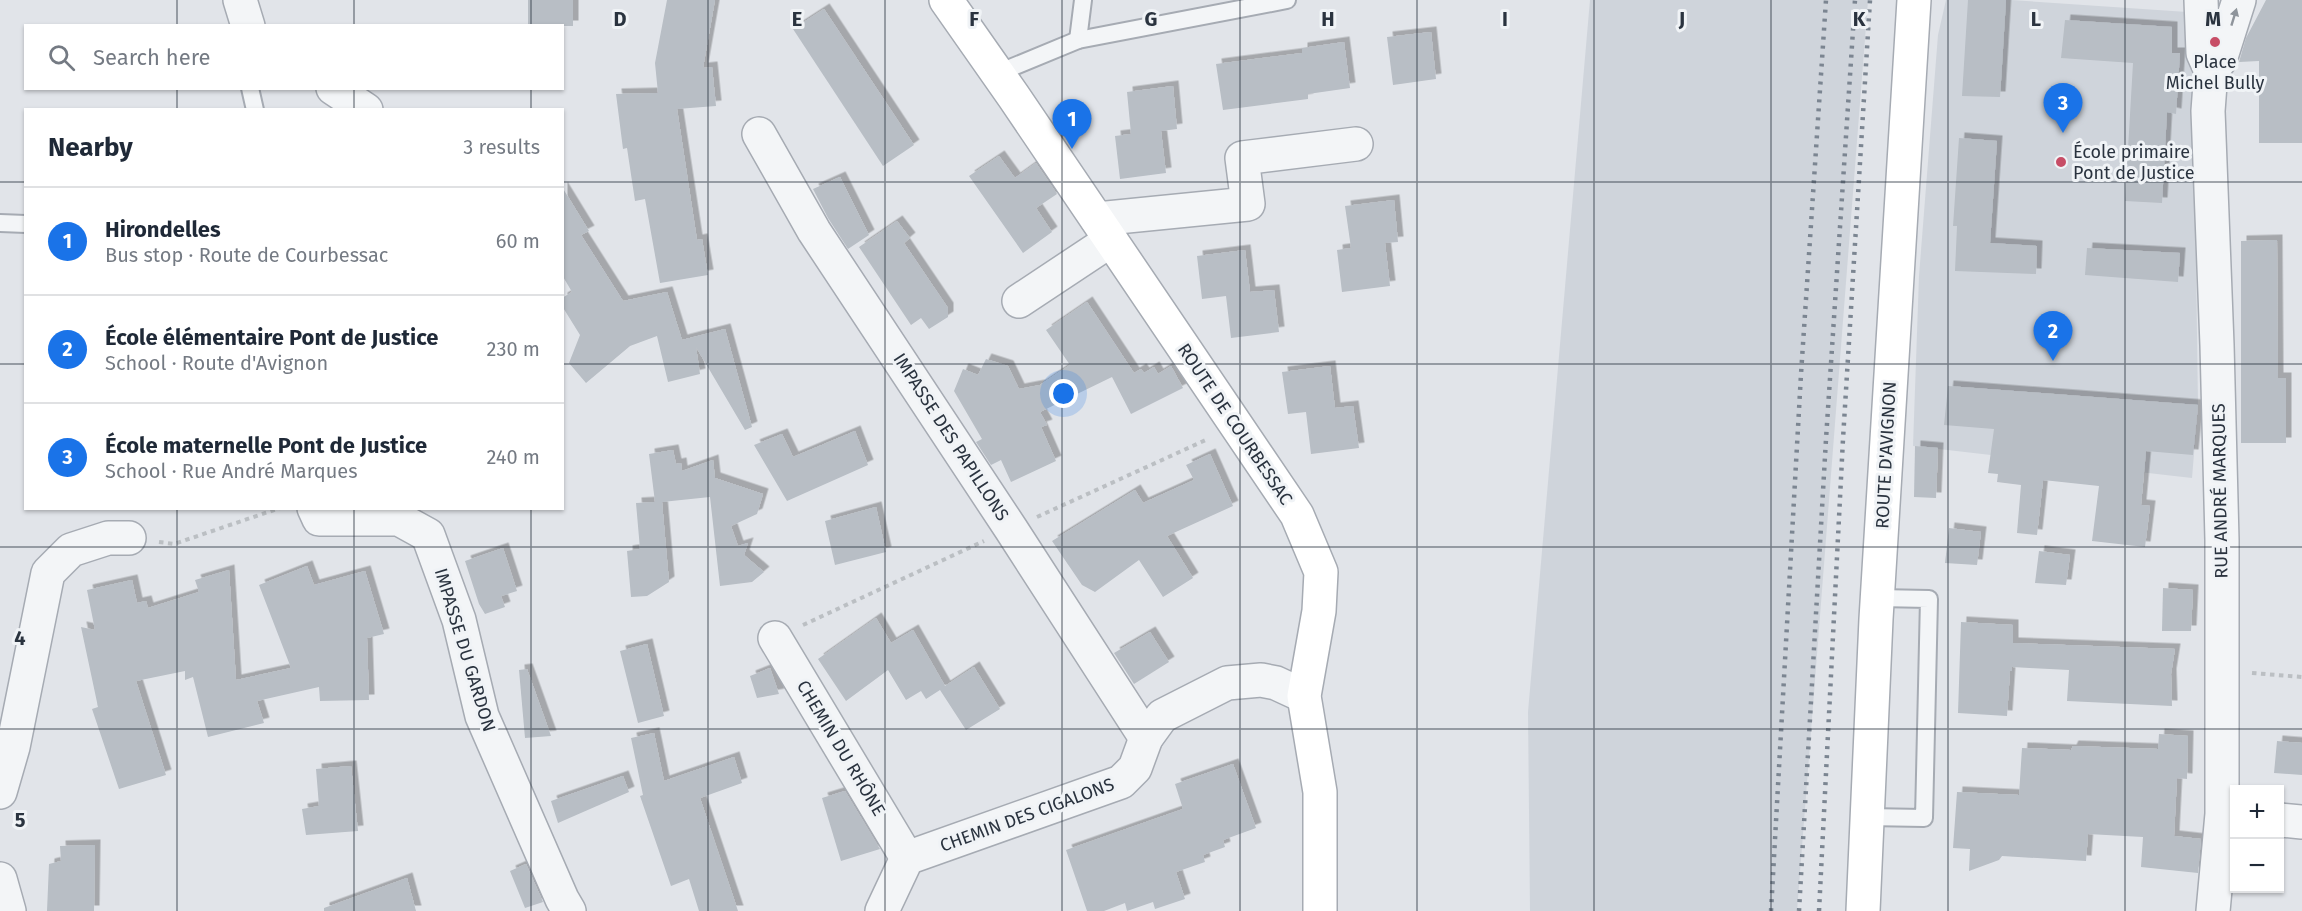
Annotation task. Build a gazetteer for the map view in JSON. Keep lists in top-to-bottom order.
{
  "streets": {
    "street": [
      "ROUTE DE COURBESSAC",
      "IMPASSE DES PAPILLONS",
      "ROUTE D'AVIGNON",
      "RUE ANDRÉ MARQUES",
      "IMPASSE DU GARDON",
      "CHEMIN DU RHÔNE",
      "CHEMIN DES CIGALONS"
    ]
  },
  "crossings": [
    ["ROUTE DE COURBESSAC", "CHEMIN DES CIGALONS"],
    ["IMPASSE DES PAPILLONS", "CHEMIN DES CIGALONS"],
    ["CHEMIN DU RHÔNE", "CHEMIN DES CIGALONS"]
  ],
  "places": ["Place Michel Bully", "École primaire Pont de Justice"],
  "page": {
    "search": "Search here",
    "pins": ["3", "1", "2"],
    "heading": ["Nearby", "3 results"],
    "list": [
      {
        "mark": "1",
        "name": "Hirondelles",
        "note": "Bus stop · Route de Courbessac",
        "value": "60 m"
      },
      {
        "mark": "2",
        "name": "École élémentaire Pont de Justice",
        "note": "School · Route d'Avignon",
        "value": "230 m"
      },
      {
        "mark": "3",
        "name": "École maternelle Pont de Justice",
        "note": "School · Rue André Marques",
        "value": "240 m"
      }
    ],
    "map_buttons": ["+", "−"]
  },
  "grid": {
    "columns": [
      "D",
      "E",
      "F",
      "G",
      "H",
      "I",
      "J",
      "K",
      "L",
      "M"
    ],
    "rows": ["4", "5"]
  }
}
